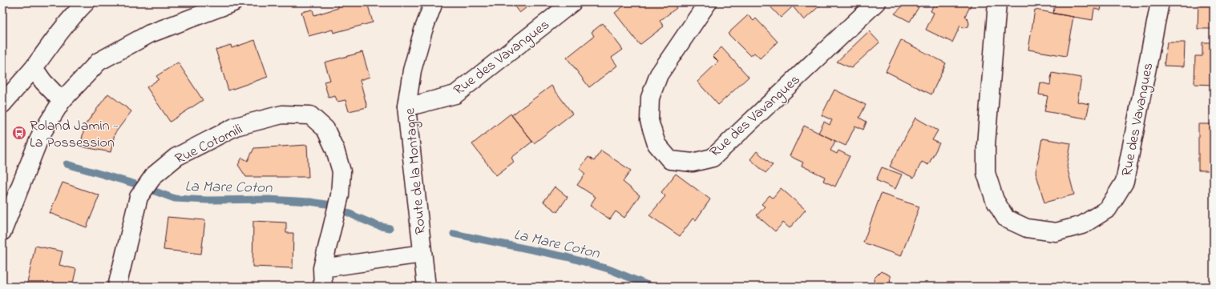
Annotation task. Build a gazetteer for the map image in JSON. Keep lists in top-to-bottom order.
{
  "streets": {
    "street": ["Rue des Vavangues", "Rue Cotomili", "Route de la Montagne"]
  },
  "crossings": [
    ["Rue des Vavangues", "Route de la Montagne"]
  ],
  "water": ["La Mare Coton"],
  "places": {
    "bus stop": ["Roland Jamin - La Possession"]
  }
}
